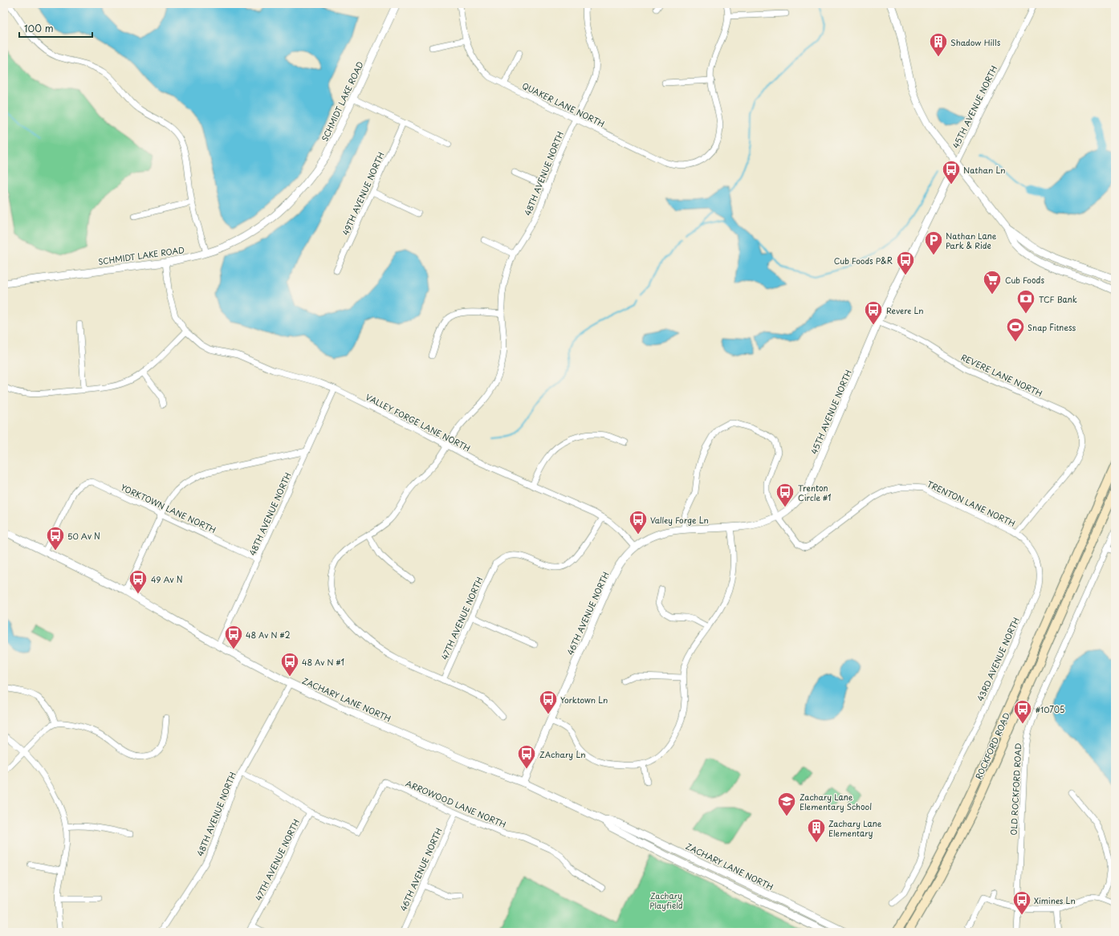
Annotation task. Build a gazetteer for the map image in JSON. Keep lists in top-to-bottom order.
{
  "streets": {
    "main road": ["ROCKFORD ROAD"],
    "street": [
      "SCHMIDT LAKE ROAD",
      "QUAKER LANE NORTH",
      "45TH AVENUE NORTH",
      "48TH AVENUE NORTH",
      "49TH AVENUE NORTH",
      "REVERE LANE NORTH",
      "VALLEY FORGE LANE NORTH",
      "TRENTON LANE NORTH",
      "YORKTOWN LANE NORTH",
      "46TH AVENUE NORTH",
      "47TH AVENUE NORTH",
      "43RD AVENUE NORTH",
      "ZACHARY LANE NORTH",
      "OLD ROCKFORD ROAD",
      "ARROWOOD LANE NORTH"
    ]
  },
  "crossings": [
    ["SCHMIDT LAKE ROAD", "VALLEY FORGE LANE NORTH"],
    ["QUAKER LANE NORTH", "48TH AVENUE NORTH"],
    ["45TH AVENUE NORTH", "REVERE LANE NORTH"],
    ["45TH AVENUE NORTH", "TRENTON LANE NORTH"],
    ["45TH AVENUE NORTH", "46TH AVENUE NORTH"],
    ["48TH AVENUE NORTH", "VALLEY FORGE LANE NORTH"],
    ["48TH AVENUE NORTH", "YORKTOWN LANE NORTH"],
    ["48TH AVENUE NORTH", "47TH AVENUE NORTH"],
    ["48TH AVENUE NORTH", "ZACHARY LANE NORTH"],
    ["REVERE LANE NORTH", "TRENTON LANE NORTH"],
    ["REVERE LANE NORTH", "43RD AVENUE NORTH"],
    ["VALLEY FORGE LANE NORTH", "46TH AVENUE NORTH"],
    ["VALLEY FORGE LANE NORTH", "47TH AVENUE NORTH"],
    ["TRENTON LANE NORTH", "43RD AVENUE NORTH"],
    ["YORKTOWN LANE NORTH", "ZACHARY LANE NORTH"],
    ["46TH AVENUE NORTH", "ZACHARY LANE NORTH"],
    ["46TH AVENUE NORTH", "ARROWOOD LANE NORTH"],
    ["47TH AVENUE NORTH", "ARROWOOD LANE NORTH"]
  ],
  "parks": ["Zachary Playfield"],
  "places": {
    "building": ["Shadow Hills", "Zachary Lane Elementary"],
    "bus stop": [
      "Nathan Ln",
      "Cub Foods P&R",
      "Revere Ln",
      "Trenton Circle #1",
      "Valley Forge Ln",
      "50 Av N",
      "49 Av N",
      "48 Av N #2",
      "48 Av N #1",
      "Yorktown Ln",
      "#10705",
      "ZAchary Ln",
      "Ximines Ln"
    ],
    "parking": ["Nathan Lane Park & Ride"],
    "supermarket": ["Cub Foods"],
    "bank": ["TCF Bank"],
    "sports": ["Snap Fitness"],
    "school or university": ["Zachary Lane Elementary School"]
  },
  "scale_bar": "100 m"
}
